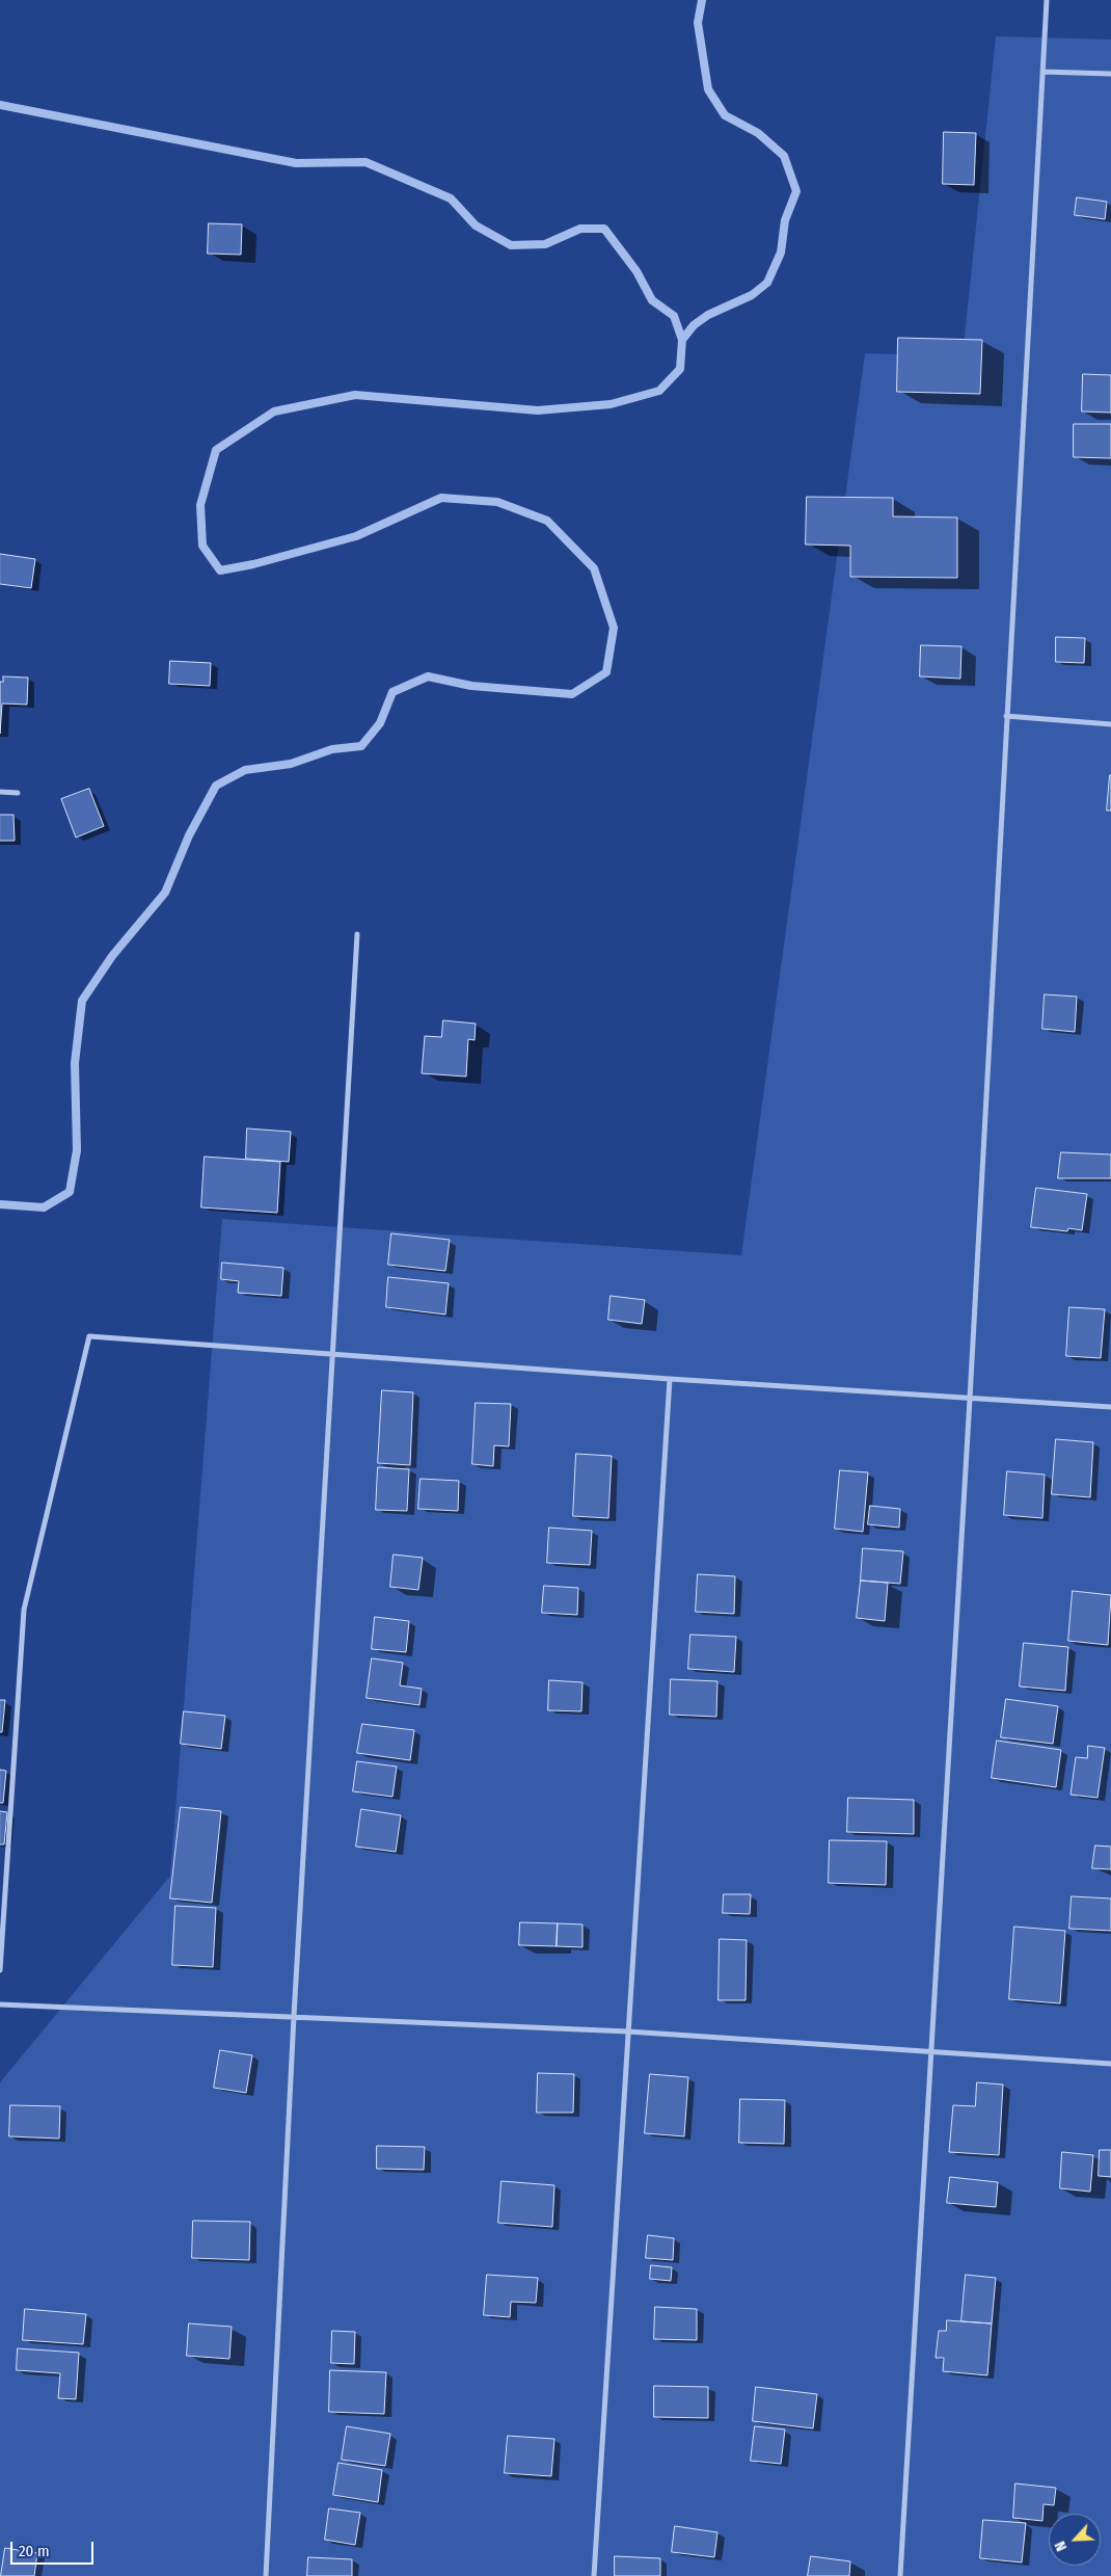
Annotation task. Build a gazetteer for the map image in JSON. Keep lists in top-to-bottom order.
{
  "scale_bar": "20 m",
  "north": "bottom left"
}
